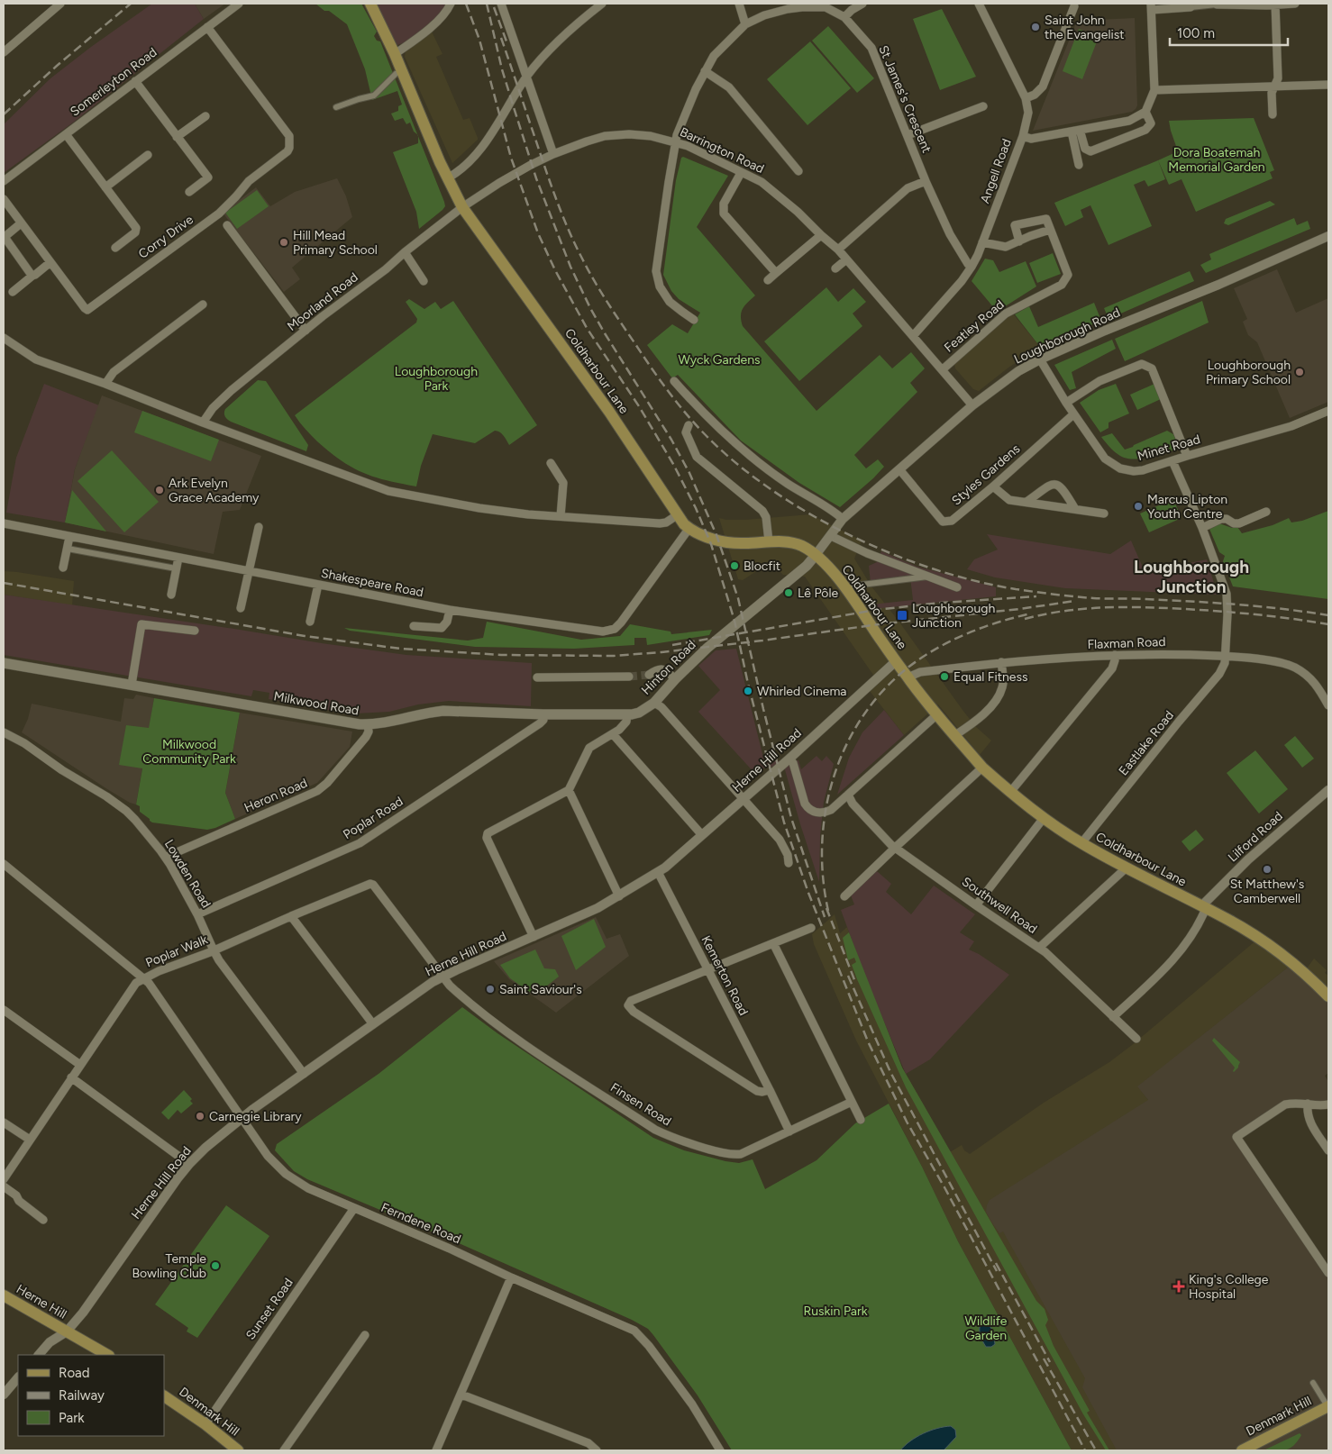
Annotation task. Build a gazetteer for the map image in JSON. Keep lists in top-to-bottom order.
{
  "streets": {
    "main road": [
      "Coldharbour Lane",
      "Hinton Road",
      "Milkwood Road",
      "Herne Hill",
      "Denmark Hill"
    ],
    "street": [
      "Somerleyton Road",
      "St James's Crescent",
      "Barrington Road",
      "Angell Road",
      "Corry Drive",
      "Moorland Road",
      "Featley Road",
      "Loughborough Road",
      "Minet Road",
      "Styles Gardens",
      "Shakespeare Road",
      "Flaxman Road",
      "Eastlake Road",
      "Herne Hill Road",
      "Heron Road",
      "Poplar Road",
      "Lilford Road",
      "Lowden Road",
      "Southwell Road",
      "Poplar Walk",
      "Kemerton Road",
      "Finsen Road",
      "Ferndene Road",
      "Sunset Road"
    ]
  },
  "crossings": [
    ["Somerleyton Road", "Corry Drive"],
    ["St James's Crescent", "Barrington Road"],
    ["St James's Crescent", "Angell Road"],
    ["Barrington Road", "Angell Road"],
    ["Barrington Road", "Moorland Road"],
    ["Barrington Road", "Featley Road"],
    ["Barrington Road", "Loughborough Road"],
    ["Barrington Road", "Coldharbour Lane"],
    ["Moorland Road", "Coldharbour Lane"],
    ["Loughborough Road", "Coldharbour Lane"],
    ["Loughborough Road", "Minet Road"],
    ["Loughborough Road", "Styles Gardens"],
    ["Loughborough Road", "Hinton Road"],
    ["Coldharbour Lane", "Shakespeare Road"],
    ["Coldharbour Lane", "Flaxman Road"],
    ["Coldharbour Lane", "Hinton Road"],
    ["Coldharbour Lane", "Eastlake Road"],
    ["Coldharbour Lane", "Herne Hill Road"],
    ["Coldharbour Lane", "Lilford Road"],
    ["Minet Road", "Styles Gardens"],
    ["Minet Road", "Eastlake Road"],
    ["Flaxman Road", "Eastlake Road"],
    ["Hinton Road", "Milkwood Road"],
    ["Milkwood Road", "Heron Road"],
    ["Milkwood Road", "Poplar Road"],
    ["Herne Hill Road", "Lowden Road"],
    ["Herne Hill Road", "Kemerton Road"],
    ["Herne Hill Road", "Finsen Road"],
    ["Herne Hill Road", "Ferndene Road"],
    ["Herne Hill Road", "Herne Hill"],
    ["Heron Road", "Lowden Road"],
    ["Poplar Road", "Lowden Road"],
    ["Lowden Road", "Poplar Walk"],
    ["Poplar Walk", "Finsen Road"],
    ["Poplar Walk", "Ferndene Road"],
    ["Kemerton Road", "Finsen Road"],
    ["Ferndene Road", "Sunset Road"],
    ["Sunset Road", "Denmark Hill"]
  ],
  "districts": ["Loughborough Junction"],
  "parks": [
    "Dora Boatemah Memorial Garden",
    "Wyck Gardens",
    "Loughborough Park",
    "Milkwood Community Park",
    "Ruskin Park",
    "Wildlife Garden"
  ],
  "places": {
    "other": [
      "Saint John the Evangelist",
      "Hill Mead Primary School",
      "Loughborough Primary School",
      "Ark Evelyn Grace Academy",
      "Marcus Lipton Youth Centre",
      "Blocfit",
      "Lê Pôle",
      "Equal Fitness",
      "Whirled Cinema",
      "St Matthew's Camberwell",
      "Saint Saviour's",
      "Carnegie Library",
      "Temple Bowling Club"
    ],
    "transit": ["Loughborough Junction"],
    "health": ["King's College Hospital"]
  },
  "legend": ["Road", "Railway", "Park"],
  "scale_bar": "100 m"
}
